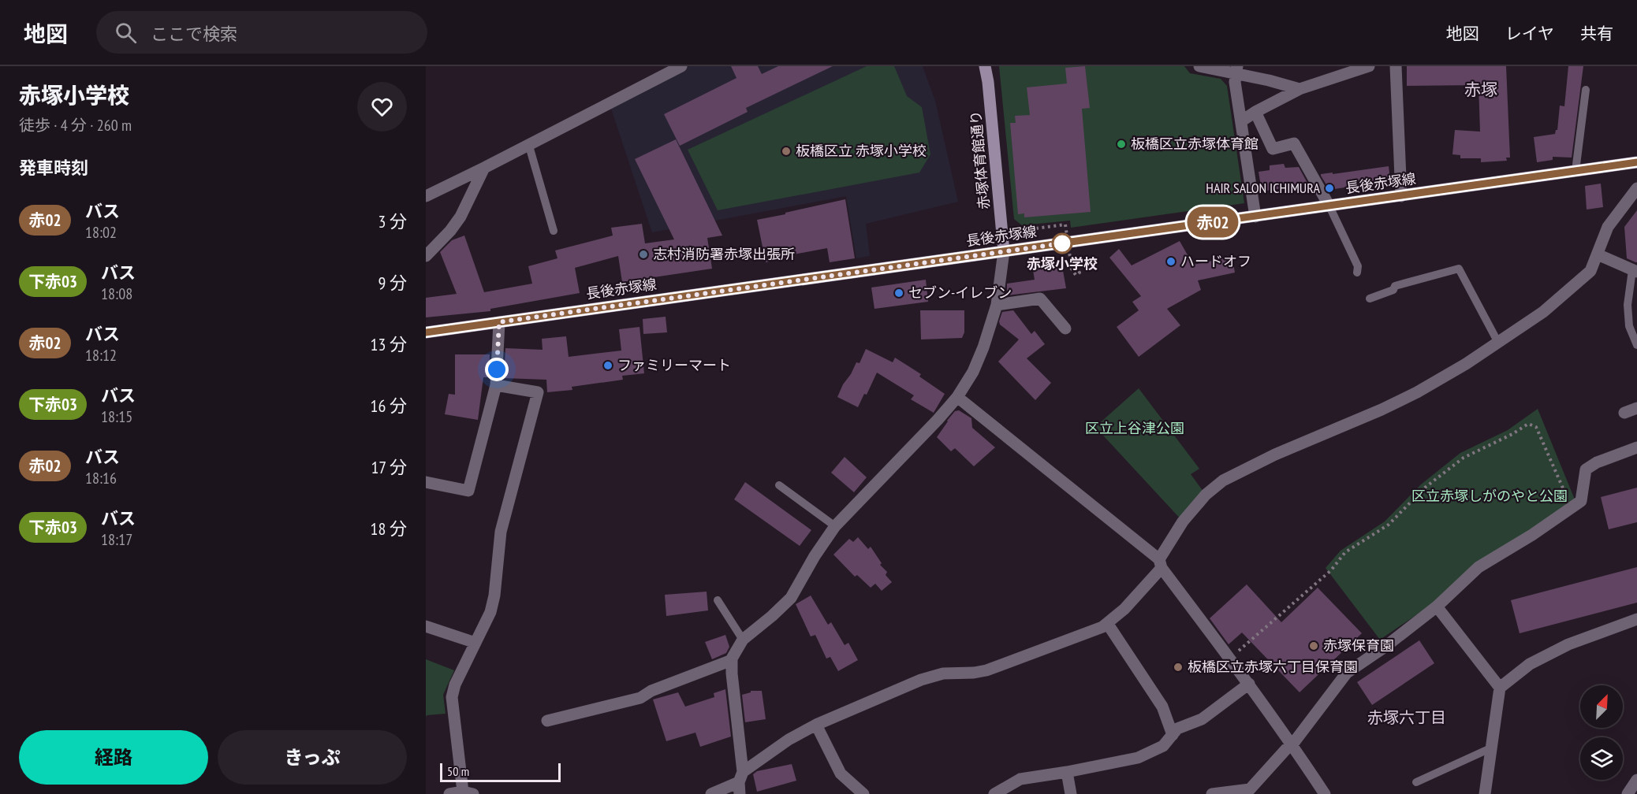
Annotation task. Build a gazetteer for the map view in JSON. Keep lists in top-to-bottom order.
{
  "streets": {
    "main road": ["赤塚体育館通り", "長後赤塚線"]
  },
  "crossings": [
    ["赤塚体育館通り", "長後赤塚線"]
  ],
  "districts": ["赤塚", "赤塚六丁目"],
  "parks": ["区立上谷津公園", "区立赤塚しがのやと公園"],
  "places": [
    "板橋区立赤塚体育館",
    "板橋区立 赤塚小学校",
    "HAIR SALON ICHIMURA",
    "赤塚小学校",
    "志村消防署赤塚出張所",
    "ハードオフ",
    "セブン-イレブン",
    "ファミリーマート",
    "赤塚保育園",
    "板橋区立赤塚六丁目保育園"
  ],
  "lines": ["bus line 赤02"],
  "scale_bar": "50 m",
  "north": "top right",
  "page": {
    "header": "地図",
    "search": "ここで検索",
    "nav": ["地図", "レイヤ", "共有"],
    "heading": [
      ["赤塚小学校", "徒歩 · 4 分 · 260 m"],
      "発車時刻"
    ],
    "on_map": "赤02",
    "list": [
      {
        "mark": "赤02",
        "name": "バス",
        "note": "18:02",
        "value": "3 分"
      },
      {
        "mark": "下赤03",
        "name": "バス",
        "note": "18:08",
        "value": "9 分"
      },
      {
        "mark": "赤02",
        "name": "バス",
        "note": "18:12",
        "value": "13 分"
      },
      {
        "mark": "下赤03",
        "name": "バス",
        "note": "18:15",
        "value": "16 分"
      },
      {
        "mark": "赤02",
        "name": "バス",
        "note": "18:16",
        "value": "17 分"
      },
      {
        "mark": "下赤03",
        "name": "バス",
        "note": "18:17",
        "value": "18 分"
      }
    ],
    "buttons": ["経路", "きっぷ"],
    "scale": "50 m"
  }
}
